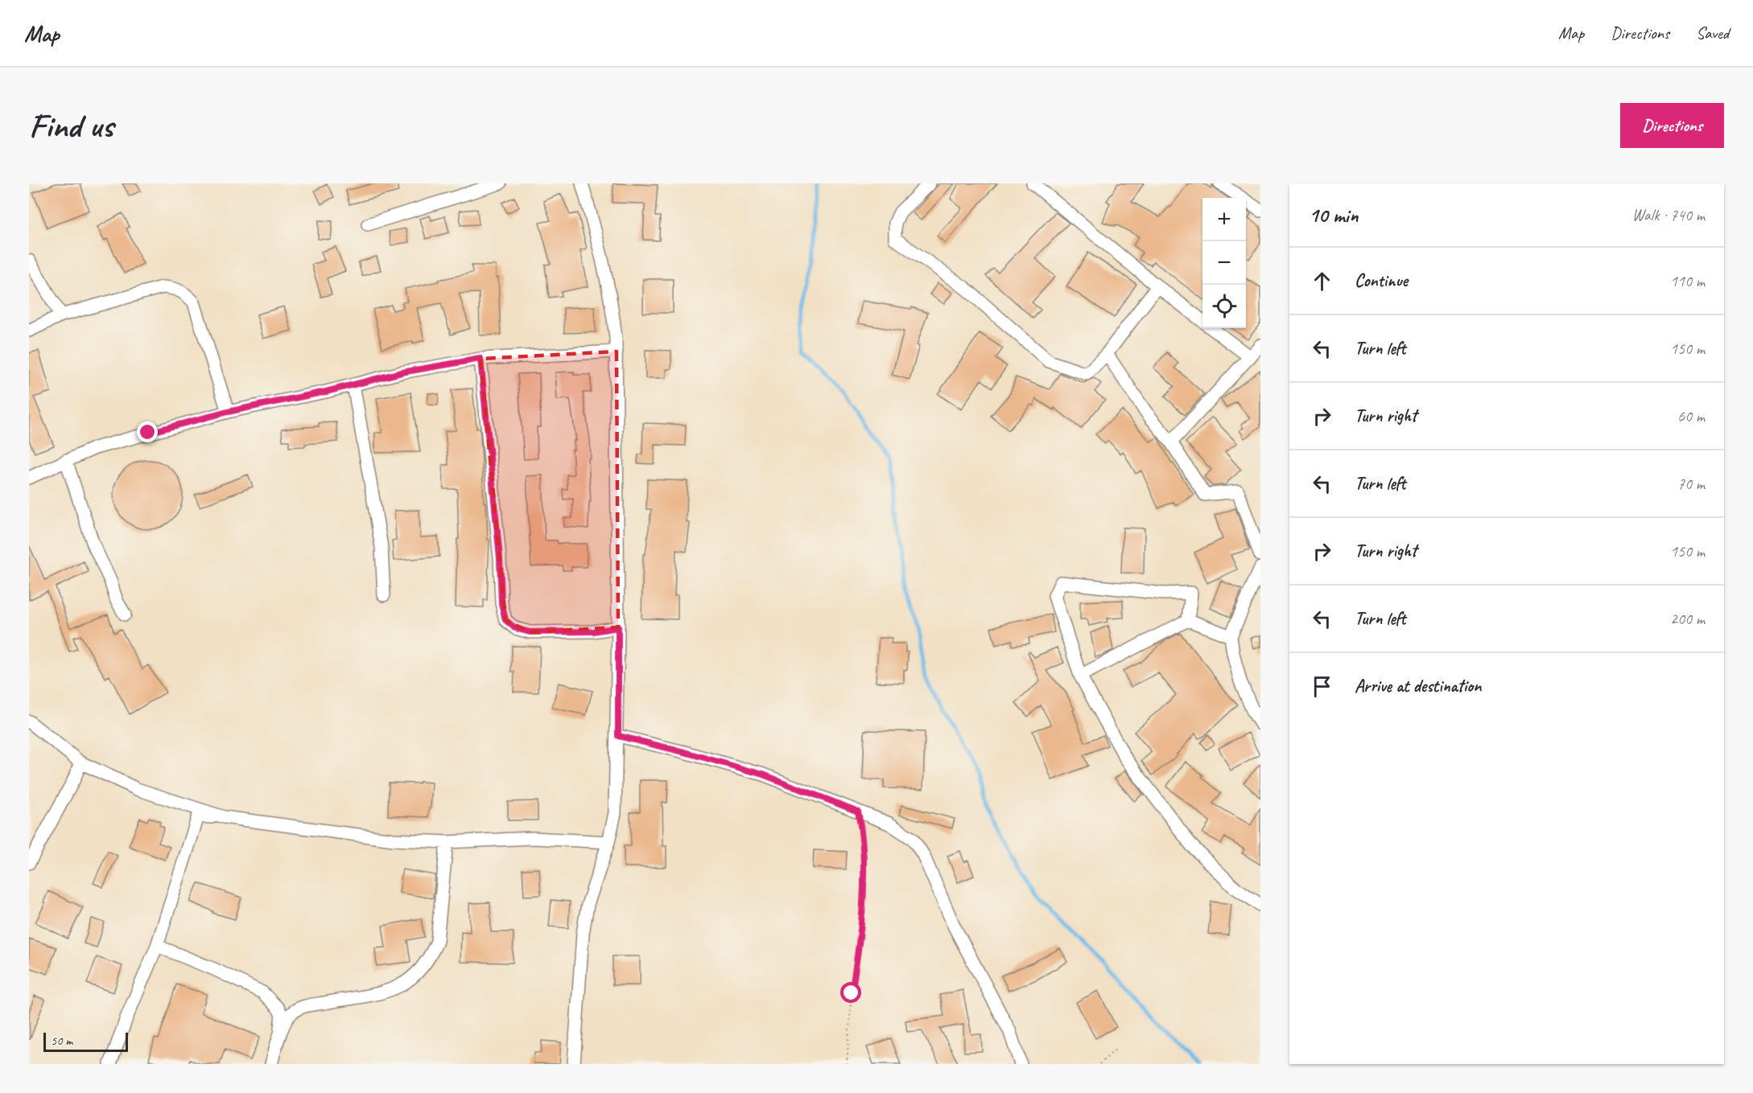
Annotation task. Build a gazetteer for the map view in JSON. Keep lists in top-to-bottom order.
{
  "scale_bar": "50 m",
  "page": {
    "header": "Map",
    "nav": ["Map", "Directions", "Saved"],
    "buttons": "Directions",
    "title": "Find us",
    "heading": ["10 min", "Walk · 740 m"],
    "map_buttons": ["+", "−"],
    "list": [
      ["Continue", "110 m"],
      ["Turn left", "150 m"],
      ["Turn right", "60 m"],
      ["Turn left", "70 m"],
      ["Turn right", "150 m"],
      ["Turn left", "200 m"],
      "Arrive at destination"
    ],
    "scale": "50 m"
  }
}
